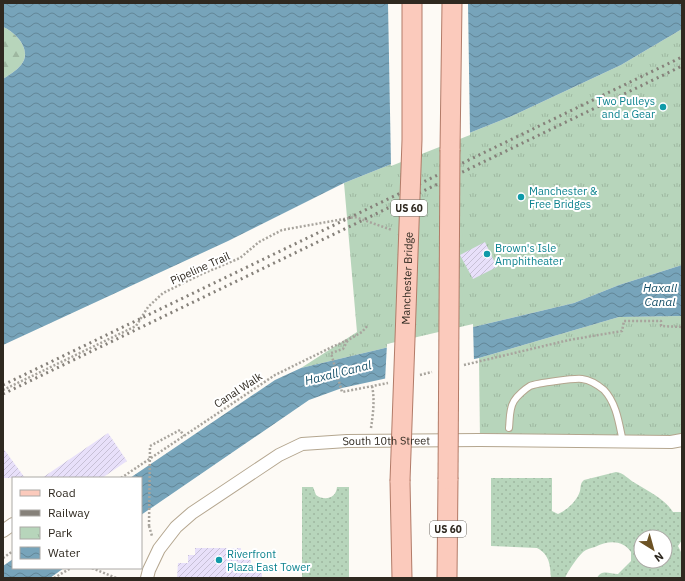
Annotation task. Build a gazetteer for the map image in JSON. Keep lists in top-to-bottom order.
{
  "streets": {
    "main road": ["US 60", "Manchester Bridge"],
    "street": ["South 10th Street"],
    "path": ["Pipeline Trail", "Canal Walk"]
  },
  "water": ["Haxall Canal"],
  "places": [
    "Two Pulleys and a Gear",
    "Manchester & Free Bridges",
    "Brown's Isle Amphitheater",
    "Riverfront Plaza East Tower"
  ],
  "legend": [
    "Road",
    "Railway",
    "Park",
    "Water"
  ],
  "north": "bottom right"
}
